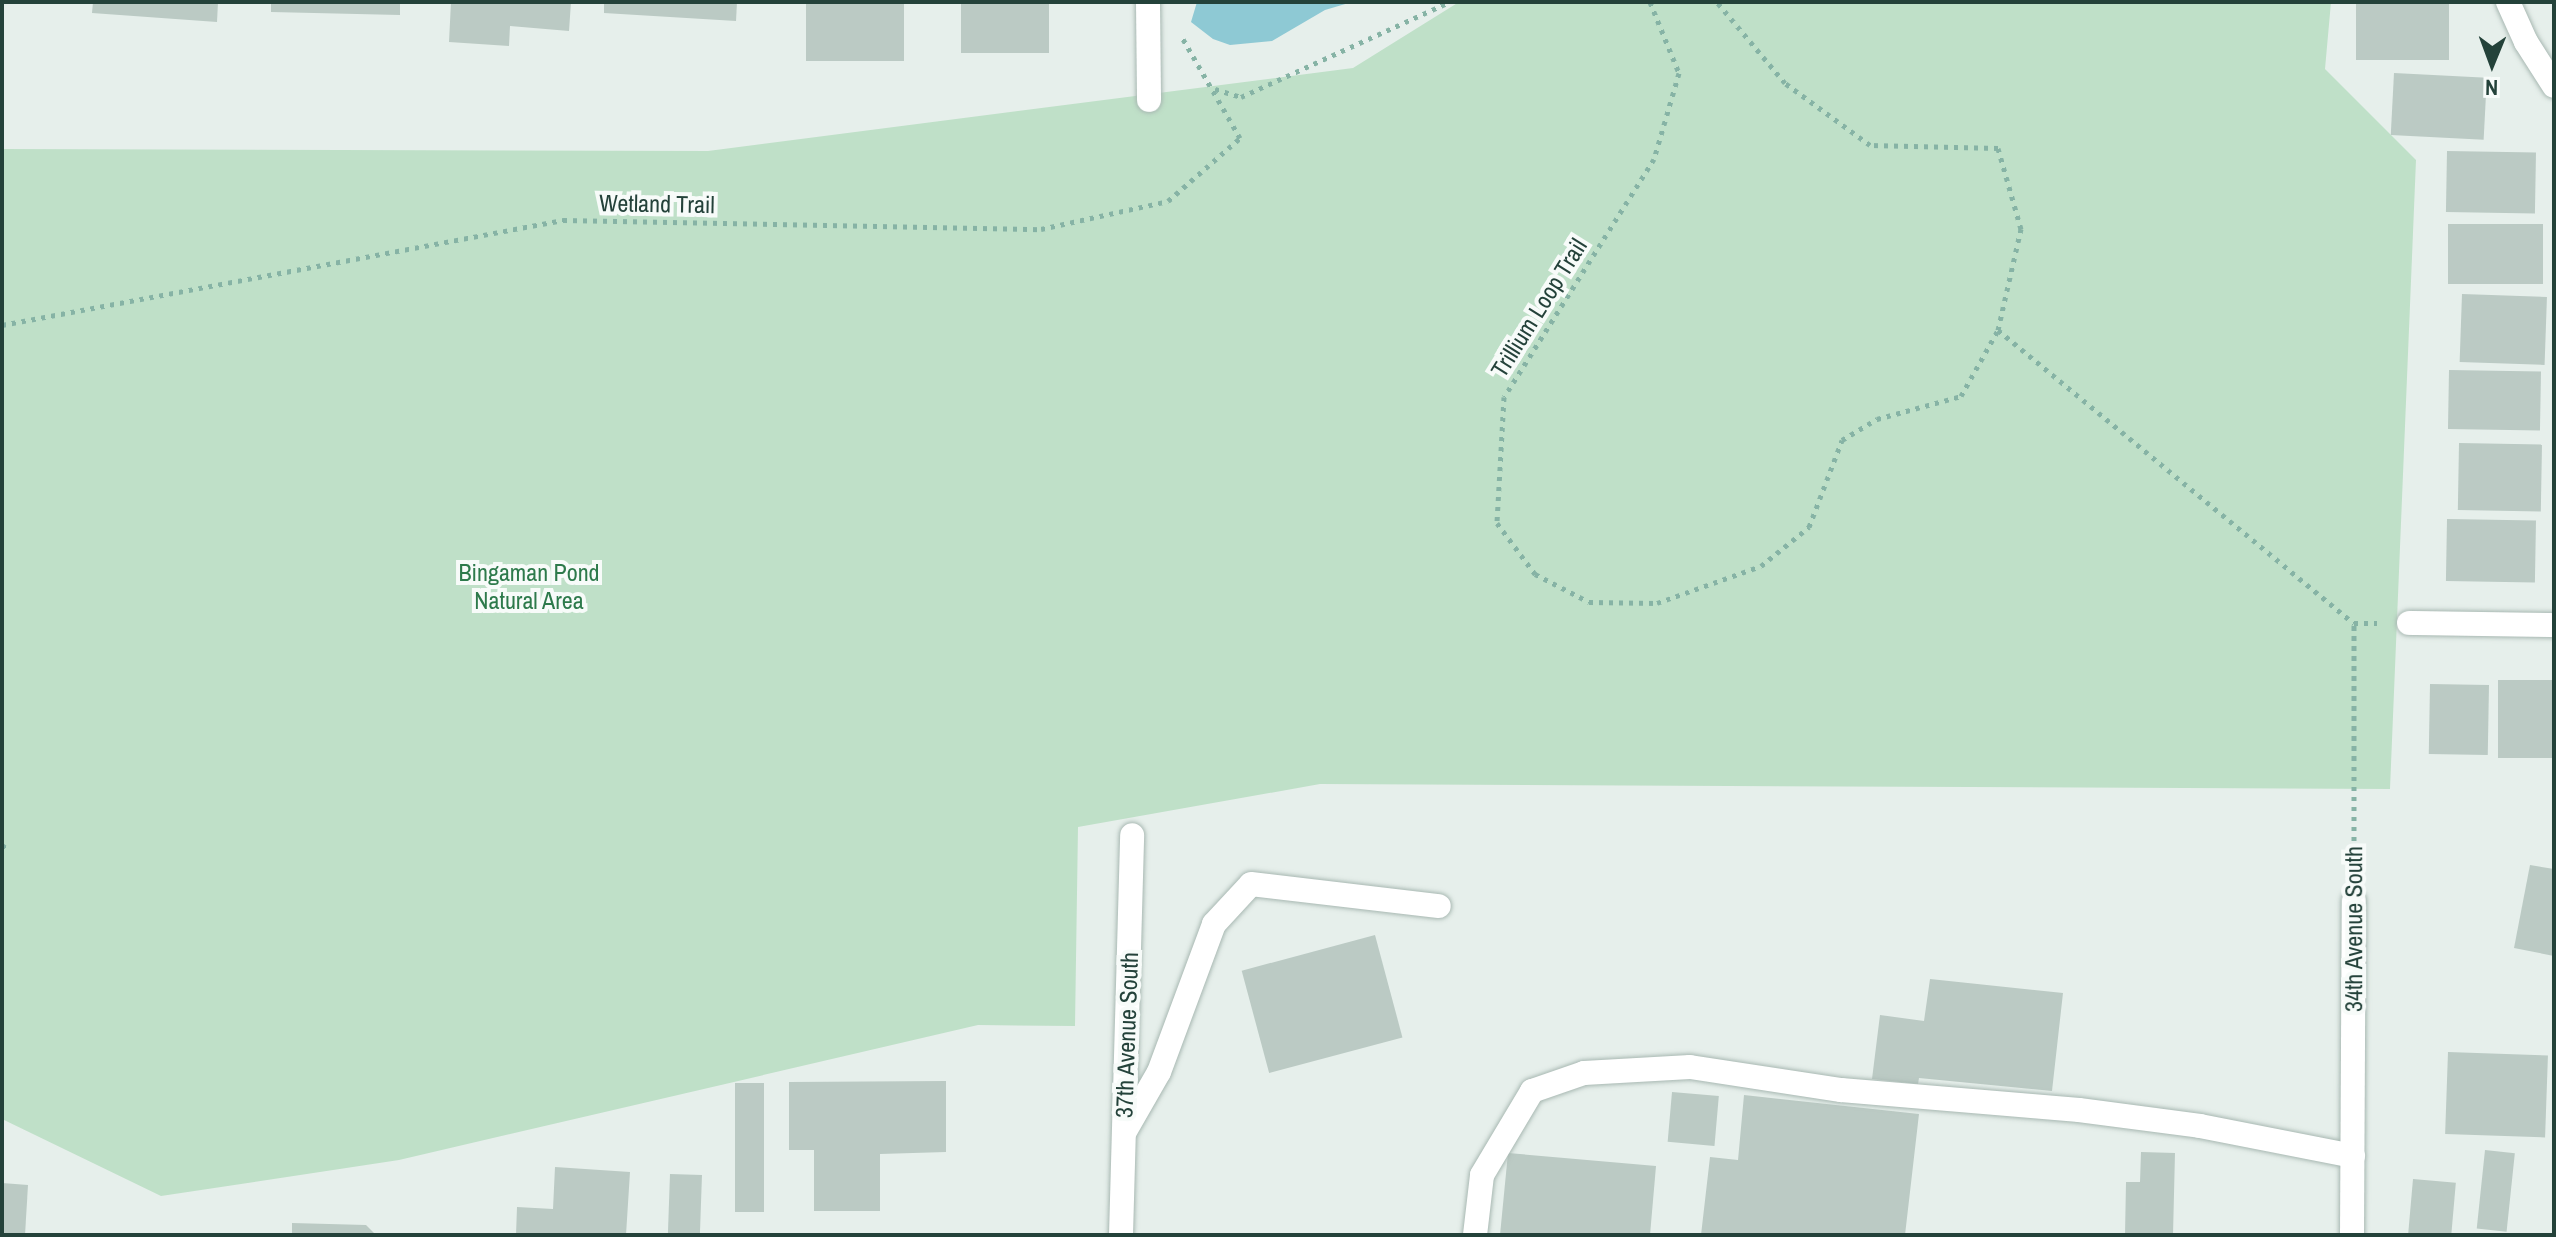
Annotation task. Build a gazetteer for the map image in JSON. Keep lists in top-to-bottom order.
{
  "streets": {
    "street": ["34th Avenue South", "37th Avenue South"],
    "path": ["Wetland Trail", "Trillium Loop Trail"]
  },
  "crossings": [
    ["Trillium Loop Trail", "34th Avenue South"]
  ],
  "parks": ["Bingaman Pond Natural Area"],
  "north": "bottom"
}
